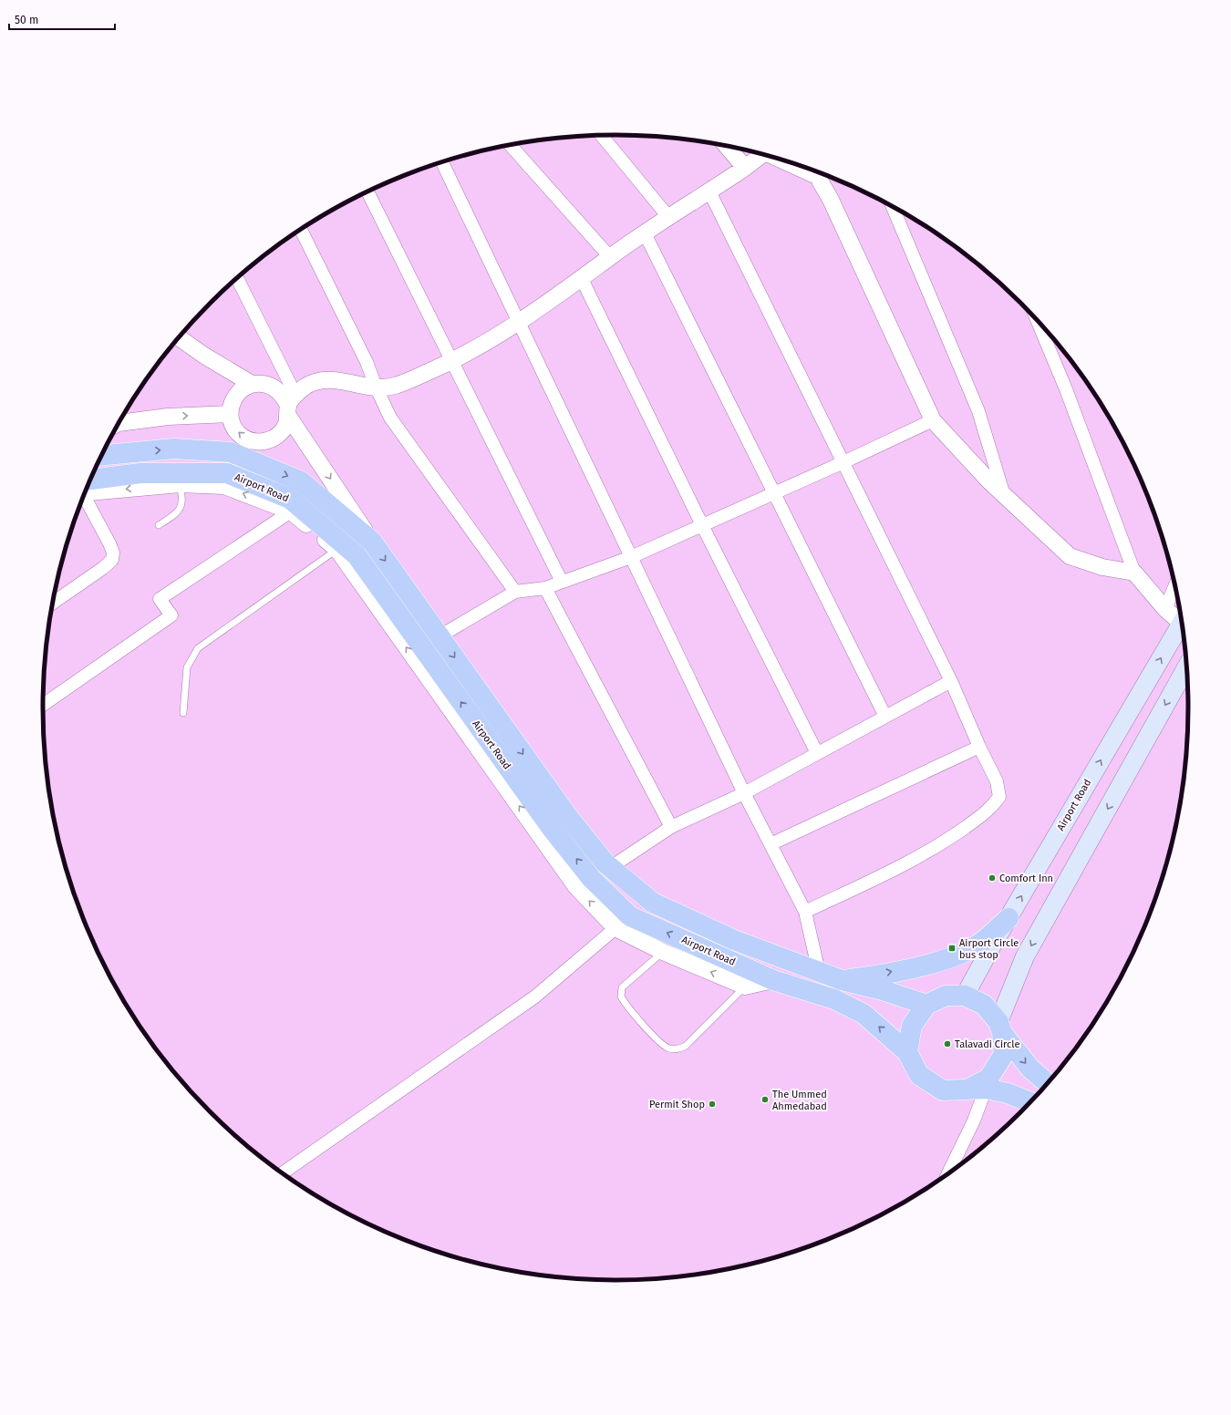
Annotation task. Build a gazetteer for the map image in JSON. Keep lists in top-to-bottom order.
{
  "streets": {
    "main road": ["Airport Road"]
  },
  "places": {
    "other": [
      "Comfort Inn",
      "Talavadi Circle",
      "The Ummed Ahmedabad",
      "Permit Shop"
    ],
    "transit": ["Airport Circle bus stop"]
  },
  "scale_bar": "50 m"
}
